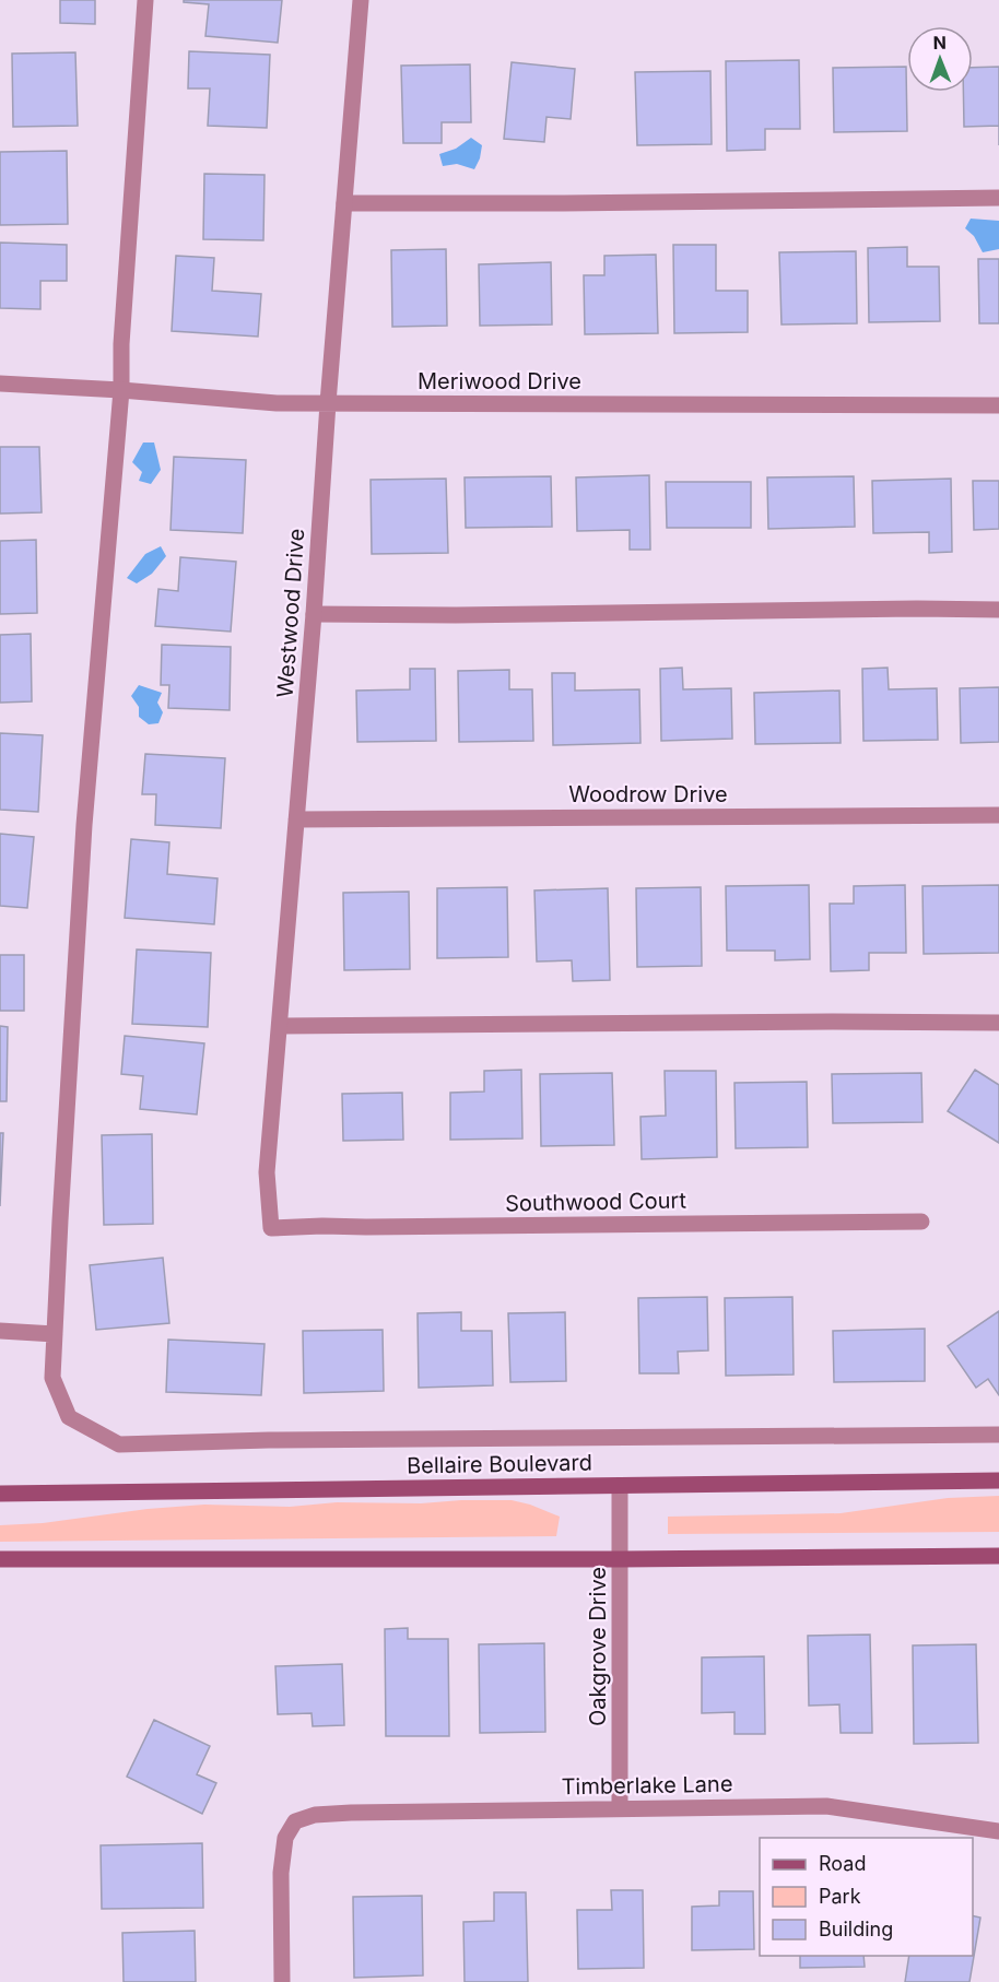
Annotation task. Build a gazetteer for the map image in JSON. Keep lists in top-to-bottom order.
{
  "streets": {
    "main road": ["Bellaire Boulevard"],
    "street": [
      "Meriwood Drive",
      "Westwood Drive",
      "Woodrow Drive",
      "Southwood Court",
      "Oakgrove Drive",
      "Timberlake Lane"
    ]
  },
  "crossings": [
    ["Meriwood Drive", "Westwood Drive"],
    ["Westwood Drive", "Woodrow Drive"],
    ["Westwood Drive", "Southwood Court"],
    ["Bellaire Boulevard", "Oakgrove Drive"],
    ["Oakgrove Drive", "Timberlake Lane"]
  ],
  "legend": ["Road", "Park", "Building"],
  "north": "top"
}
